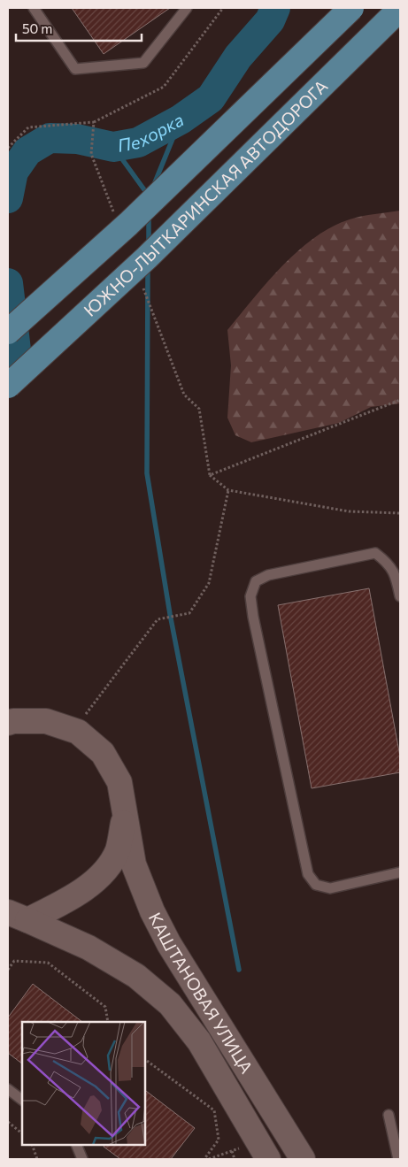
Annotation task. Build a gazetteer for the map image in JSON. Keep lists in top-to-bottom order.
{
  "streets": {
    "main road": ["ЮЖНО-ЛЫТКАРИНСКАЯ АВТОДОРОГА"],
    "street": ["КАШТАНОВАЯ УЛИЦА"]
  },
  "water": ["Пехорка"],
  "scale_bar": "50 m"
}
